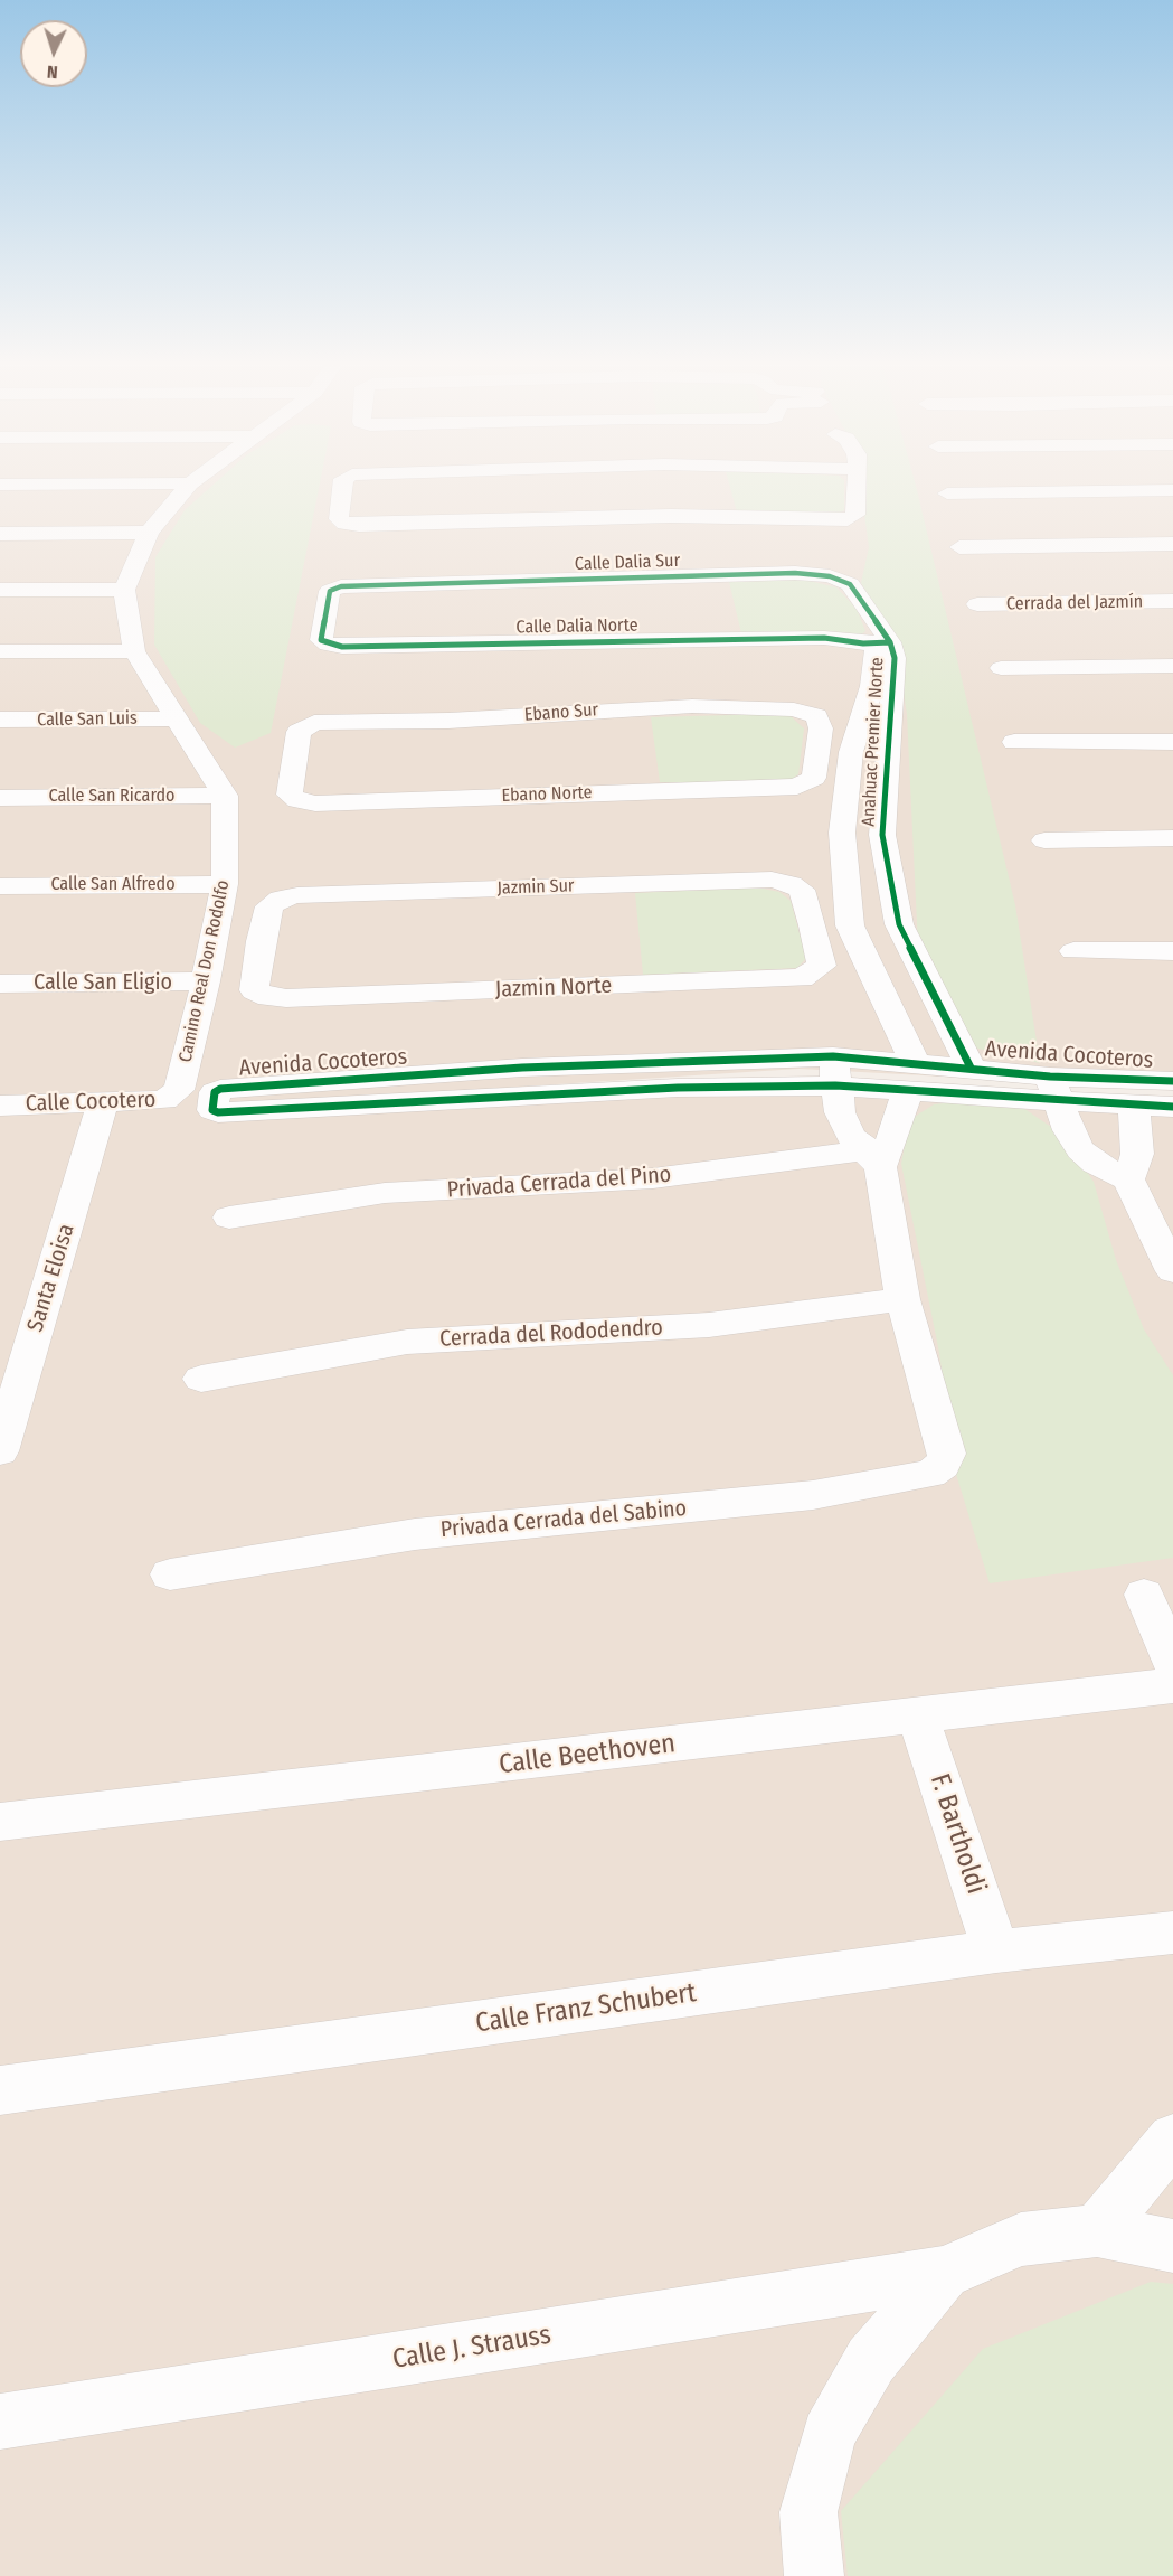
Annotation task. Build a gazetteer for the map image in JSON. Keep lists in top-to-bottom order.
{
  "streets": {
    "street": [
      "Calle Dalia Sur",
      "Cerrada del Jazmín",
      "Calle Dalia Norte",
      "Ebano Sur",
      "Calle San Luis",
      "Anahuac Premier Norte",
      "Ebano Norte",
      "Calle San Ricardo",
      "Calle San Alfredo",
      "Jazmin Sur",
      "Camino Real Don Rodolfo",
      "Calle San Eligio",
      "Jazmin Norte",
      "Avenida Cocoteros",
      "Calle Cocotero",
      "Privada Cerrada del Pino",
      "Santa Eloisa",
      "Cerrada del Rododendro",
      "Privada Cerrada del Sabino",
      "Calle Beethoven",
      "F. Bartholdi",
      "Calle Franz Schubert",
      "Calle J. Strauss"
    ]
  },
  "crossings": [
    ["Calle Dalia Sur", "Calle Dalia Norte"],
    ["Calle Dalia Sur", "Anahuac Premier Norte"],
    ["Calle Dalia Norte", "Anahuac Premier Norte"],
    ["Ebano Sur", "Ebano Norte"],
    ["Anahuac Premier Norte", "Avenida Cocoteros"],
    ["Calle San Ricardo", "Camino Real Don Rodolfo"],
    ["Calle San Alfredo", "Camino Real Don Rodolfo"],
    ["Jazmin Sur", "Jazmin Norte"],
    ["Camino Real Don Rodolfo", "Calle San Eligio"],
    ["Camino Real Don Rodolfo", "Calle Cocotero"],
    ["Calle Cocotero", "Santa Eloisa"],
    ["Cerrada del Rododendro", "Privada Cerrada del Sabino"],
    ["Calle Beethoven", "F. Bartholdi"],
    ["F. Bartholdi", "Calle Franz Schubert"]
  ],
  "north": "bottom"
}
